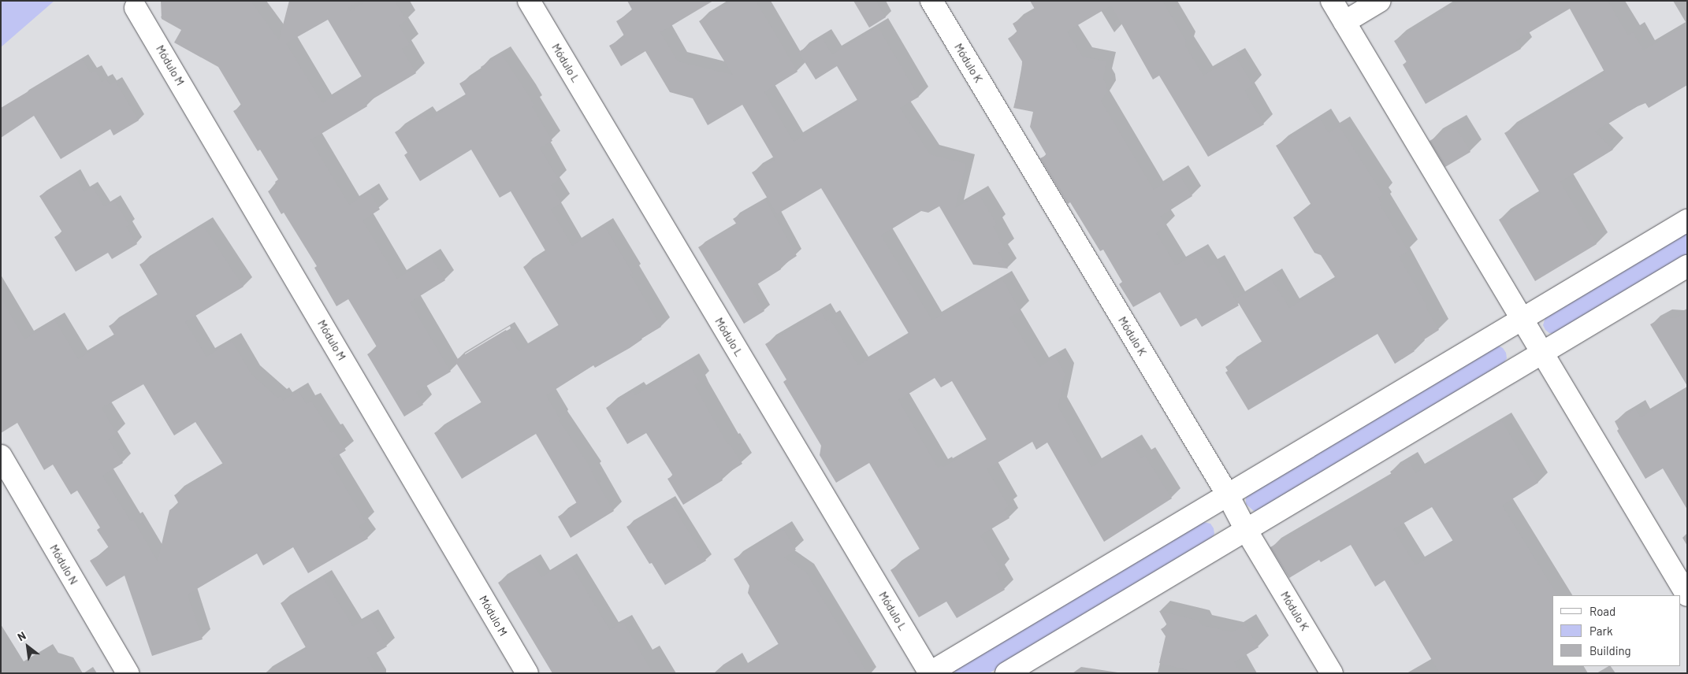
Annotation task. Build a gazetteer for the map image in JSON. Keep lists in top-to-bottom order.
{
  "streets": {
    "street": [
      "Módulo L",
      "Módulo K",
      "Módulo M",
      "Módulo N"
    ]
  },
  "legend": ["Road", "Park", "Building"],
  "north": "top left"
}
